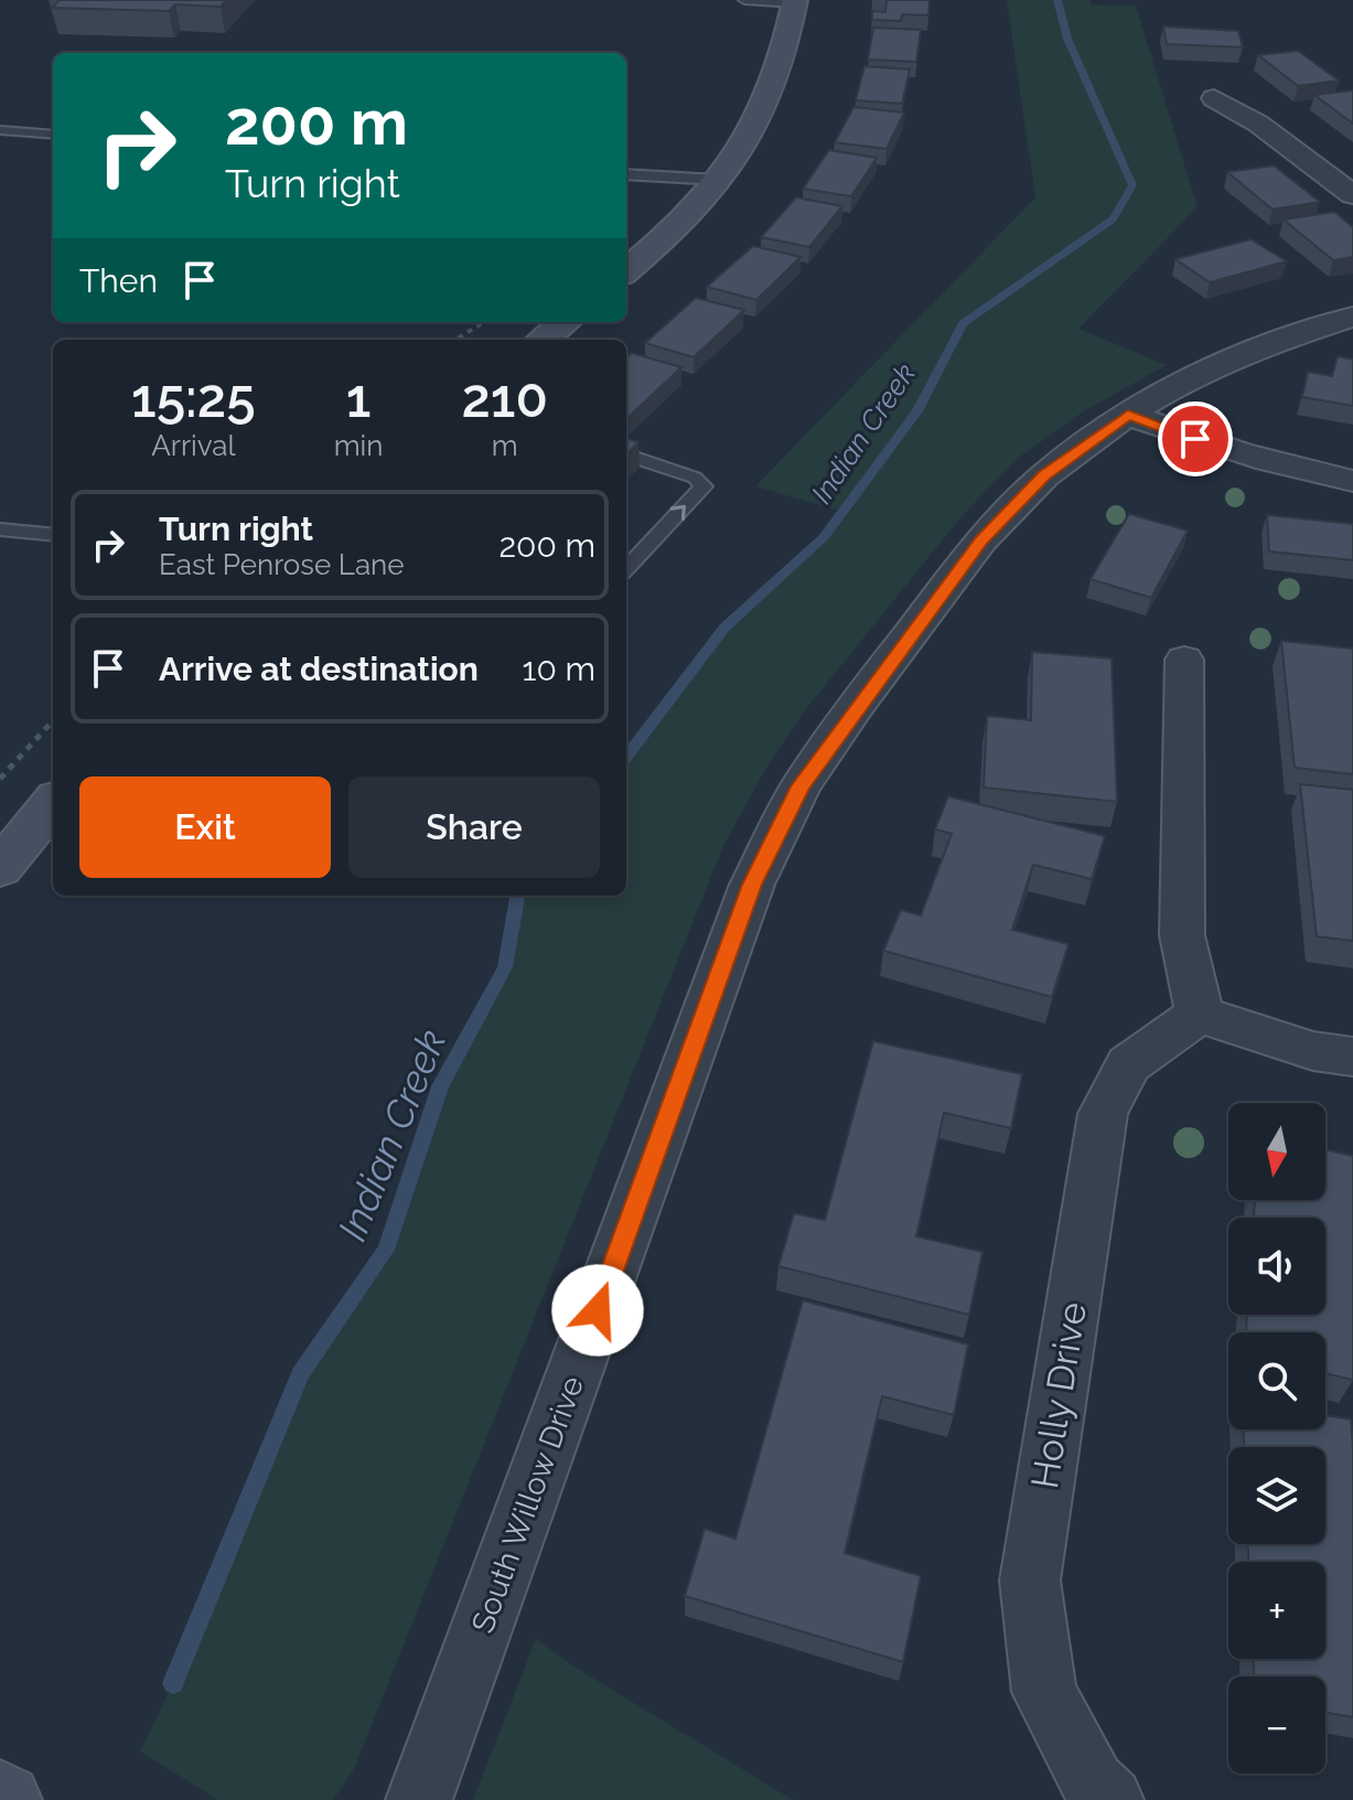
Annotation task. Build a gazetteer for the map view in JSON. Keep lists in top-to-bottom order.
{
  "streets": {
    "street": ["Holly Drive", "South Willow Drive"]
  },
  "water": ["Indian Creek"],
  "north": "bottom",
  "page": {
    "turn": ["200 m", "Turn right"],
    "then": "Then",
    "eta": [
      "15:25",
      "Arrival",
      "1",
      "min",
      "210",
      "m"
    ],
    "list": [
      {
        "name": "Turn right",
        "note": "East Penrose Lane",
        "value": "200 m"
      },
      {
        "name": "Arrive at destination",
        "value": "10 m"
      }
    ],
    "buttons": ["Exit", "Share"],
    "map_buttons": ["+", "−"]
  }
}
